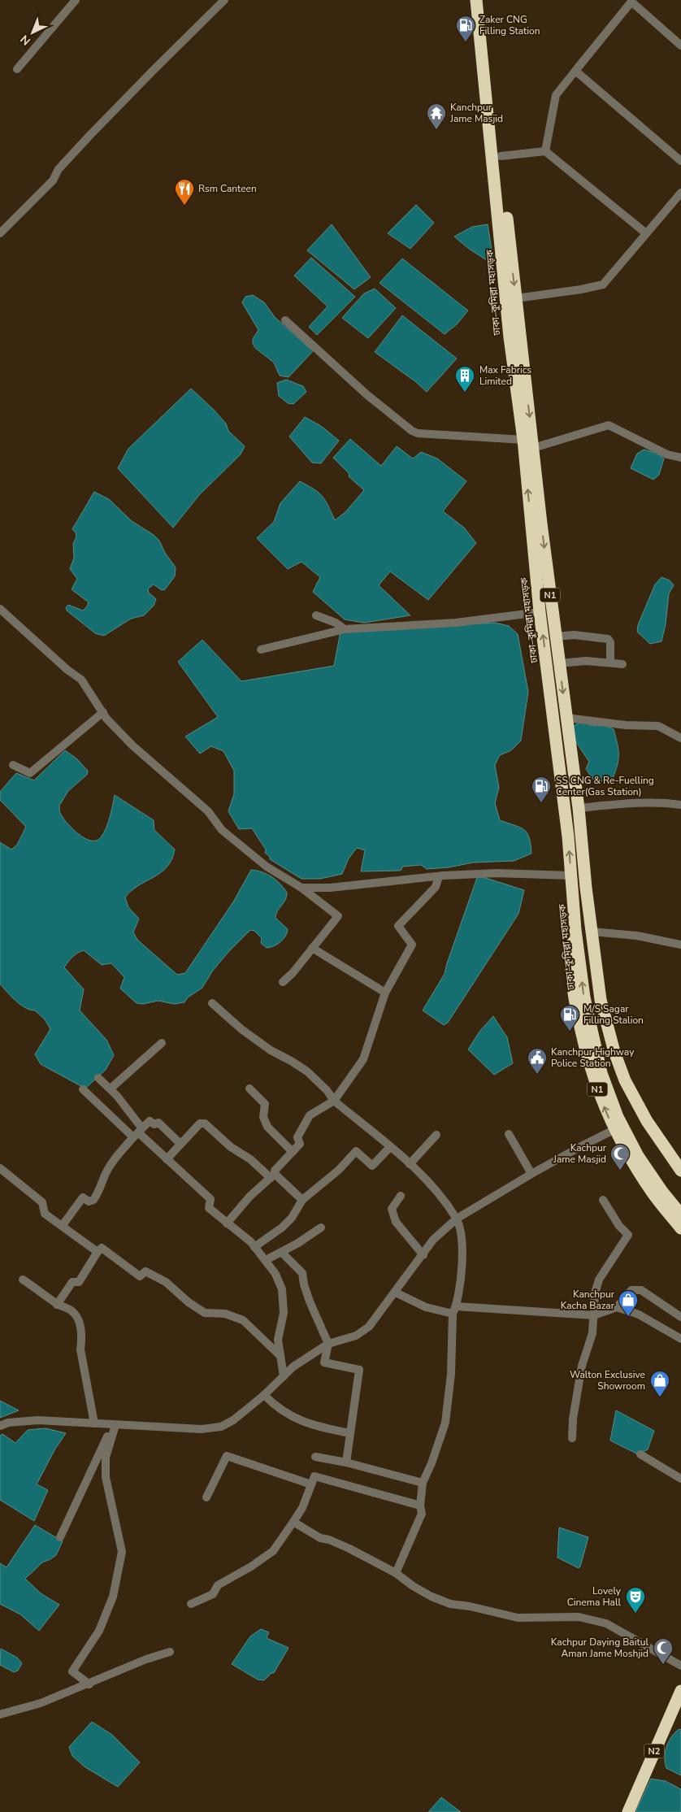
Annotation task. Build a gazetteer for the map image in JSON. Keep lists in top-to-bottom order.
{
  "streets": {
    "highway": ["ঢাকা–কুমিল্লা মহাসড়ক", "N1", "N2"]
  },
  "crossings": [
    ["ঢাকা–কুমিল্লা মহাসড়ক", "N1"]
  ],
  "places": {
    "fuel station": ["Zaker CNG Filling Station", "SS CNG & Re-Fuelling Center(Gas Station)", "M/S Sagar Filling Stalion"],
    "temple": ["Kanchpur Jame Masjid"],
    "restaurant": ["Rsm Canteen"],
    "building": ["Max Fabrics Limited"],
    "public building": ["Kanchpur Highway Police Station"],
    "mosque": ["Kachpur Jame Masjid", "Kachpur Daying Baitul Aman Jame Moshjid"],
    "shop": ["Kanchpur Kacha Bazar", "Walton Exclusive Showroom"],
    "theatre": ["Lovely Cinema Hall"]
  },
  "north": "bottom left"
}
